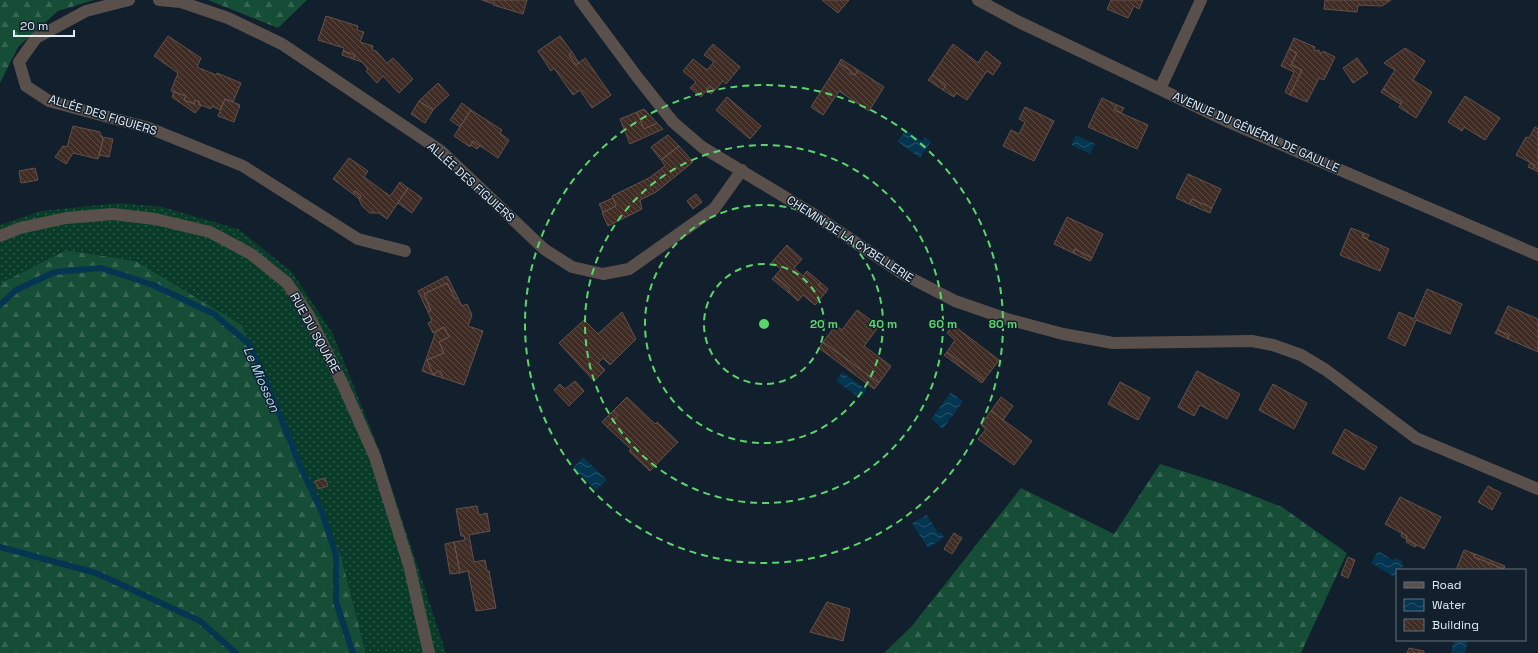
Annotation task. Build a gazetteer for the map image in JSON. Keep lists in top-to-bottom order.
{
  "streets": {
    "street": [
      "ALLÉE DES FIGUIERS",
      "AVENUE DU GÉNÉRAL DE GAULLE",
      "CHEMIN DE LA CYBELLERIE",
      "RUE DU SQUARE"
    ]
  },
  "crossings": [
    ["ALLÉE DES FIGUIERS", "CHEMIN DE LA CYBELLERIE"]
  ],
  "water": ["Le Miosson"],
  "legend": ["Road", "Water", "Building"],
  "scale_bar": "20 m",
  "rings": [
    "20 m",
    "40 m",
    "60 m",
    "80 m"
  ]
}
